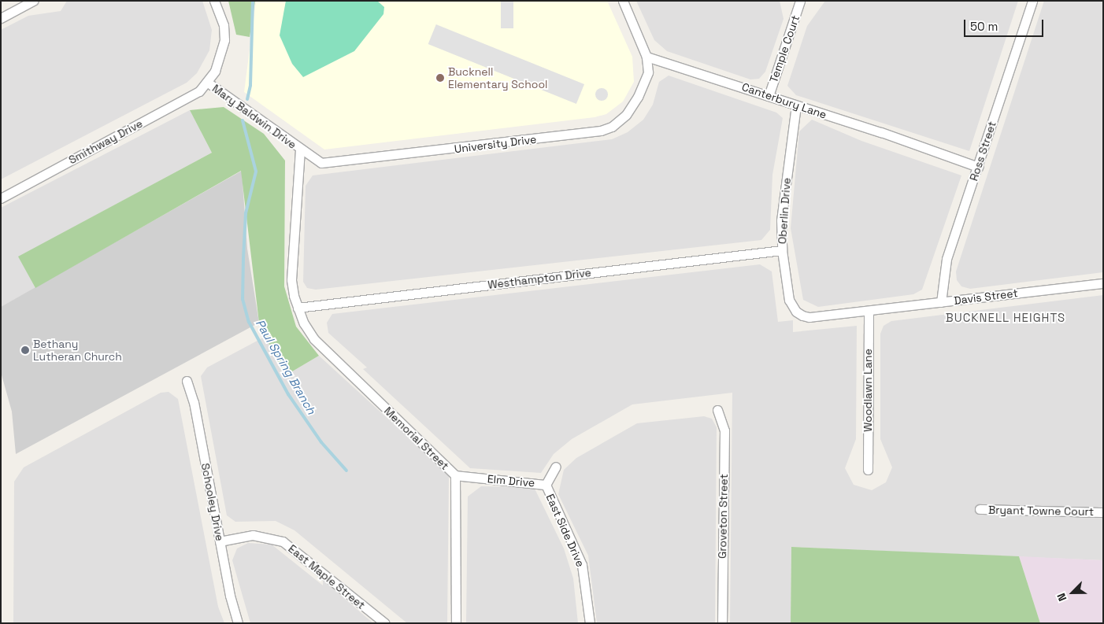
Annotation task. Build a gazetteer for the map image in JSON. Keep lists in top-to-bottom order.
{
  "streets": {
    "street": [
      "Temple Court",
      "Canterbury Lane",
      "Mary Baldwin Drive",
      "Smithway Drive",
      "University Drive",
      "Ross Street",
      "Oberlin Drive",
      "Westhampton Drive",
      "Davis Street",
      "Woodlawn Lane",
      "Memorial Street",
      "Elm Drive",
      "Schooley Drive",
      "Bryant Towne Court",
      "Groveton Street",
      "East Side Drive",
      "East Maple Street"
    ]
  },
  "crossings": [
    ["Temple Court", "Canterbury Lane"],
    ["Canterbury Lane", "University Drive"],
    ["Canterbury Lane", "Ross Street"],
    ["Canterbury Lane", "Oberlin Drive"],
    ["Mary Baldwin Drive", "Smithway Drive"],
    ["Mary Baldwin Drive", "University Drive"],
    ["Mary Baldwin Drive", "Westhampton Drive"],
    ["Mary Baldwin Drive", "Memorial Street"],
    ["Ross Street", "Davis Street"],
    ["Oberlin Drive", "Westhampton Drive"],
    ["Oberlin Drive", "Davis Street"],
    ["Oberlin Drive", "Woodlawn Lane"],
    ["Westhampton Drive", "Memorial Street"],
    ["Davis Street", "Woodlawn Lane"],
    ["Memorial Street", "Elm Drive"],
    ["Elm Drive", "East Side Drive"],
    ["Schooley Drive", "East Maple Street"]
  ],
  "districts": ["BUCKNELL HEIGHTS"],
  "water": ["Paul Spring Branch"],
  "places": ["Bucknell Elementary School", "Bethany Lutheran Church"],
  "scale_bar": "50 m",
  "north": "bottom left"
}
